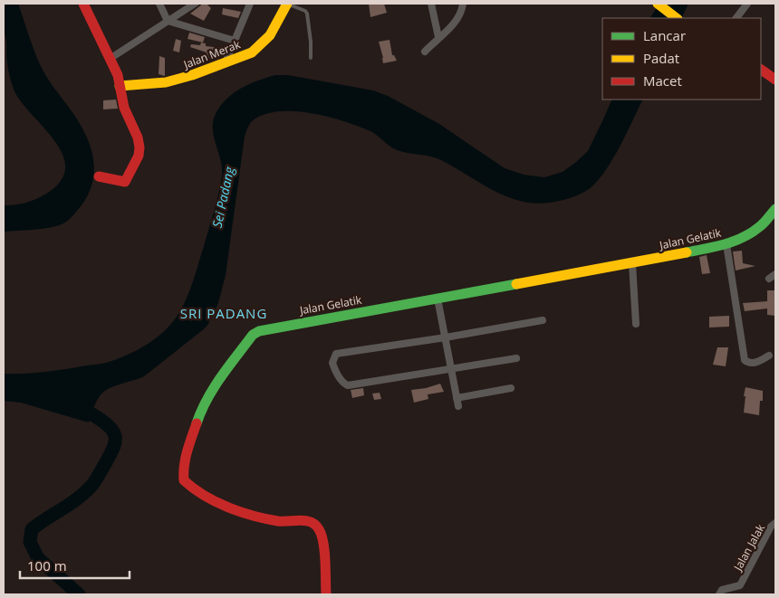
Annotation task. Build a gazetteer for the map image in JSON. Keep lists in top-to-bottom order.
{
  "streets": {
    "street": ["Jalan Merak", "Jalan Gelatik", "Jalan Jalak"]
  },
  "districts": ["SRI PADANG"],
  "water": ["Sei Padang"],
  "legend": ["Lancar", "Padat", "Macet"],
  "scale_bar": "100 m"
}
